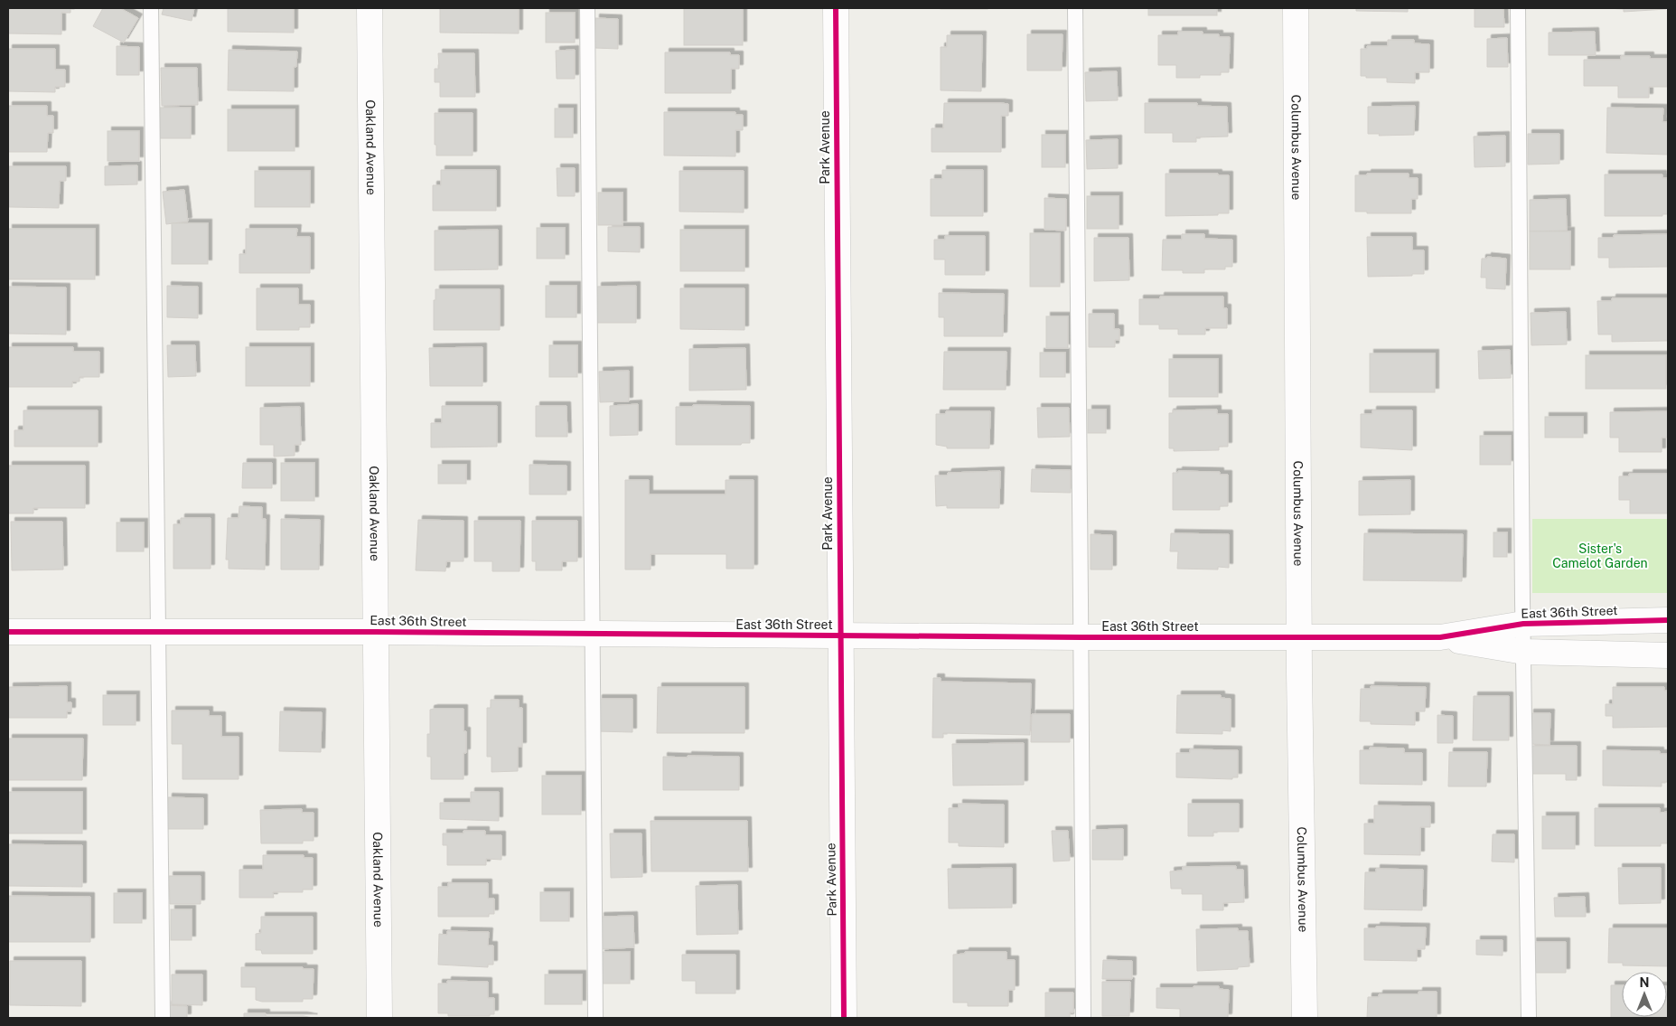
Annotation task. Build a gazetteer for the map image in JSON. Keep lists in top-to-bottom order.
{
  "streets": {
    "street": [
      "Oakland Avenue",
      "Park Avenue",
      "Columbus Avenue",
      "East 36th Street"
    ]
  },
  "crossings": [
    ["Oakland Avenue", "East 36th Street"],
    ["Park Avenue", "East 36th Street"],
    ["Columbus Avenue", "East 36th Street"]
  ],
  "parks": ["Sister's Camelot Garden"],
  "north": "top"
}
